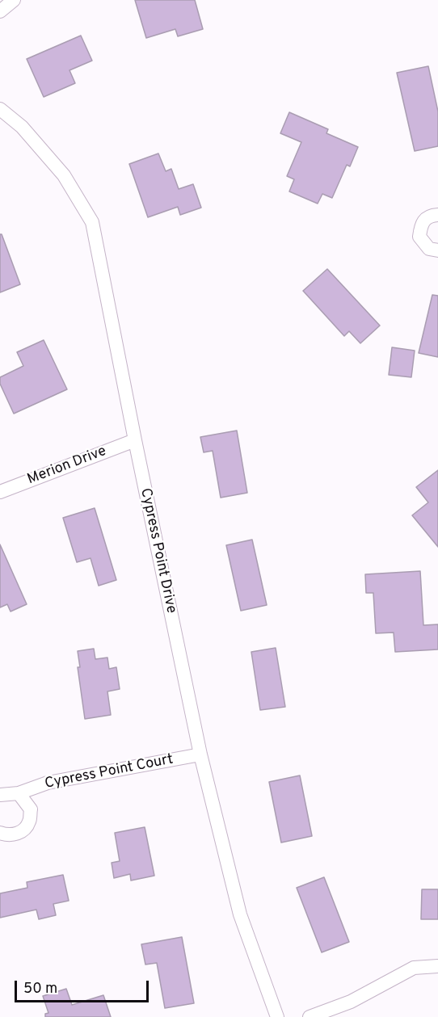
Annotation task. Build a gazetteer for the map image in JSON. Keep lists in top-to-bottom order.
{
  "streets": {
    "street": ["Merion Drive", "Cypress Point Drive", "Cypress Point Court"]
  },
  "crossings": [
    ["Merion Drive", "Cypress Point Drive"],
    ["Cypress Point Drive", "Cypress Point Court"]
  ],
  "scale_bar": "50 m"
}
